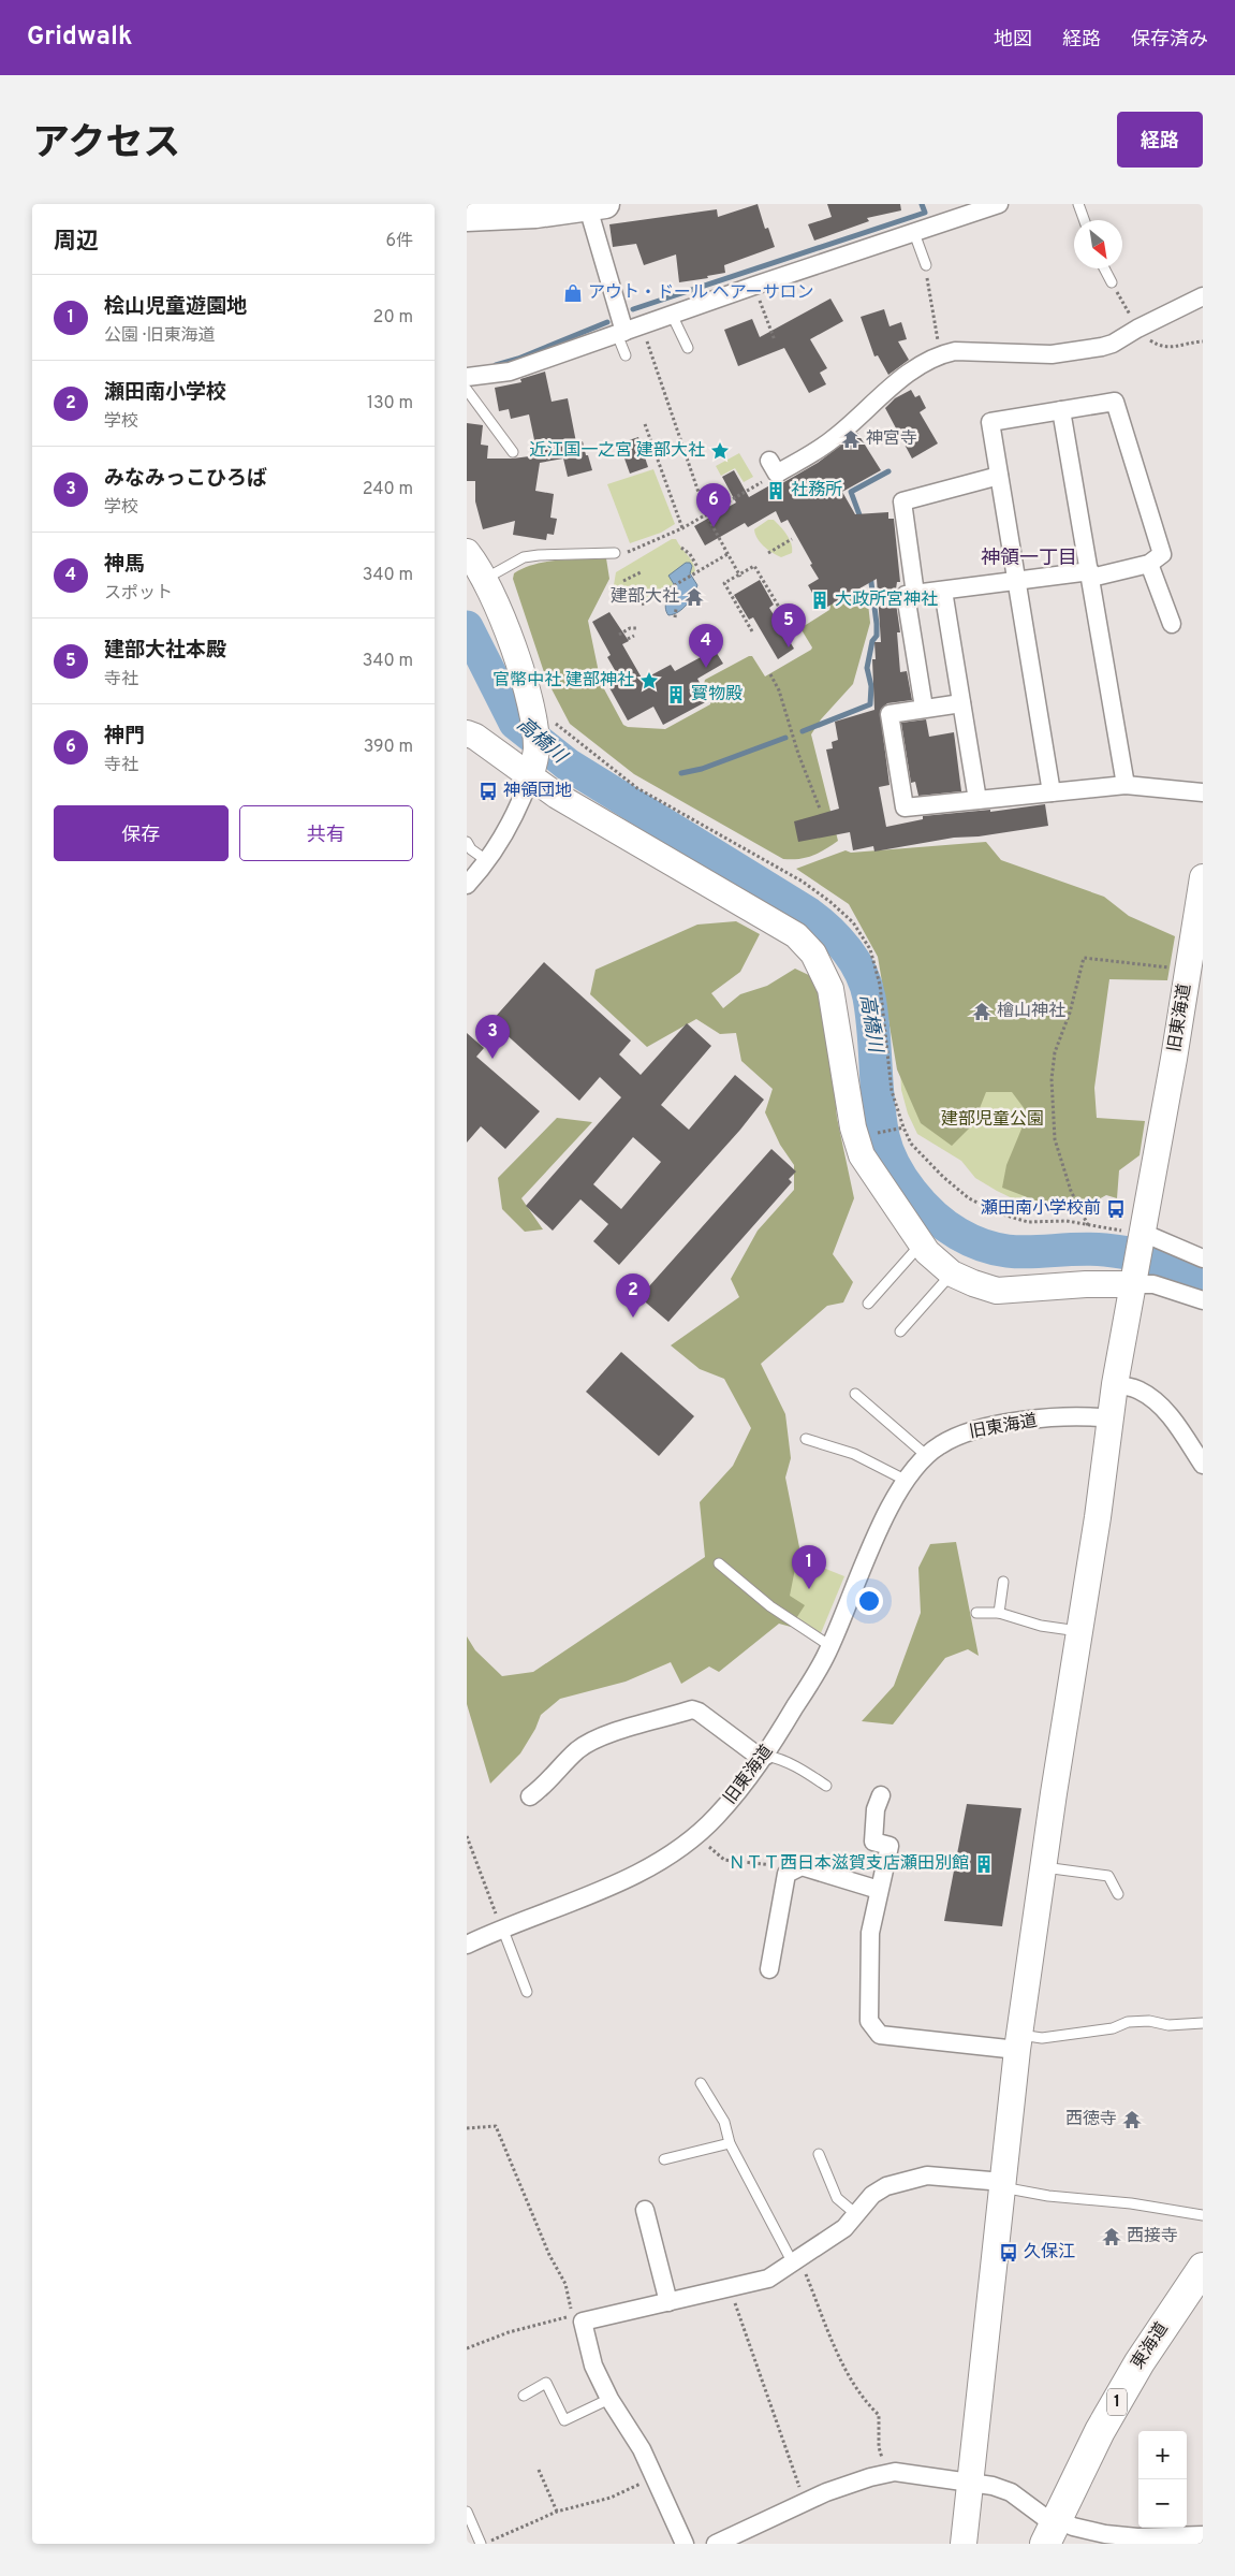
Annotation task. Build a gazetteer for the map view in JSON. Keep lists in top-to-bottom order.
{
  "streets": {
    "highway": ["東海道", "1"],
    "street": ["旧東海道"]
  },
  "districts": ["神領一丁目"],
  "water": ["高橋川"],
  "parks": ["建部児童公園"],
  "places": {
    "shop": ["アウト・ドール ヘアーサロン"],
    "temple": [
      "神宮寺",
      "建部大社",
      "檜山神社",
      "西徳寺",
      "西接寺"
    ],
    "place": ["近江国一之宮 建部大社", "官幣中社 建部神社"],
    "building": [
      "社務所",
      "大政所宮神社",
      "寳物殿",
      "ＮＴＴ西日本滋賀支店瀬田別館"
    ],
    "bus stop": ["神領団地", "瀬田南小学校前", "久保江"]
  },
  "north": "bottom right",
  "page": {
    "header": "Gridwalk",
    "nav": ["地図", "経路", "保存済み"],
    "title": "アクセス",
    "buttons": [
      "経路",
      ["保存", "共有"]
    ],
    "heading": ["周辺", "6件"],
    "list": [
      {
        "mark": "1",
        "name": "桧山児童遊園地",
        "note": "公園 · 旧東海道",
        "value": "20 m"
      },
      {
        "mark": "2",
        "name": "瀬田南小学校",
        "note": "学校",
        "value": "130 m"
      },
      {
        "mark": "3",
        "name": "みなみっこひろば",
        "note": "学校",
        "value": "240 m"
      },
      {
        "mark": "4",
        "name": "神馬",
        "note": "スポット",
        "value": "340 m"
      },
      {
        "mark": "5",
        "name": "建部大社本殿",
        "note": "寺社",
        "value": "340 m"
      },
      {
        "mark": "6",
        "name": "神門",
        "note": "寺社",
        "value": "390 m"
      }
    ],
    "pins": [
      "6",
      "5",
      "4",
      "3",
      "2",
      "1"
    ],
    "map_buttons": ["+", "−"]
  }
}
